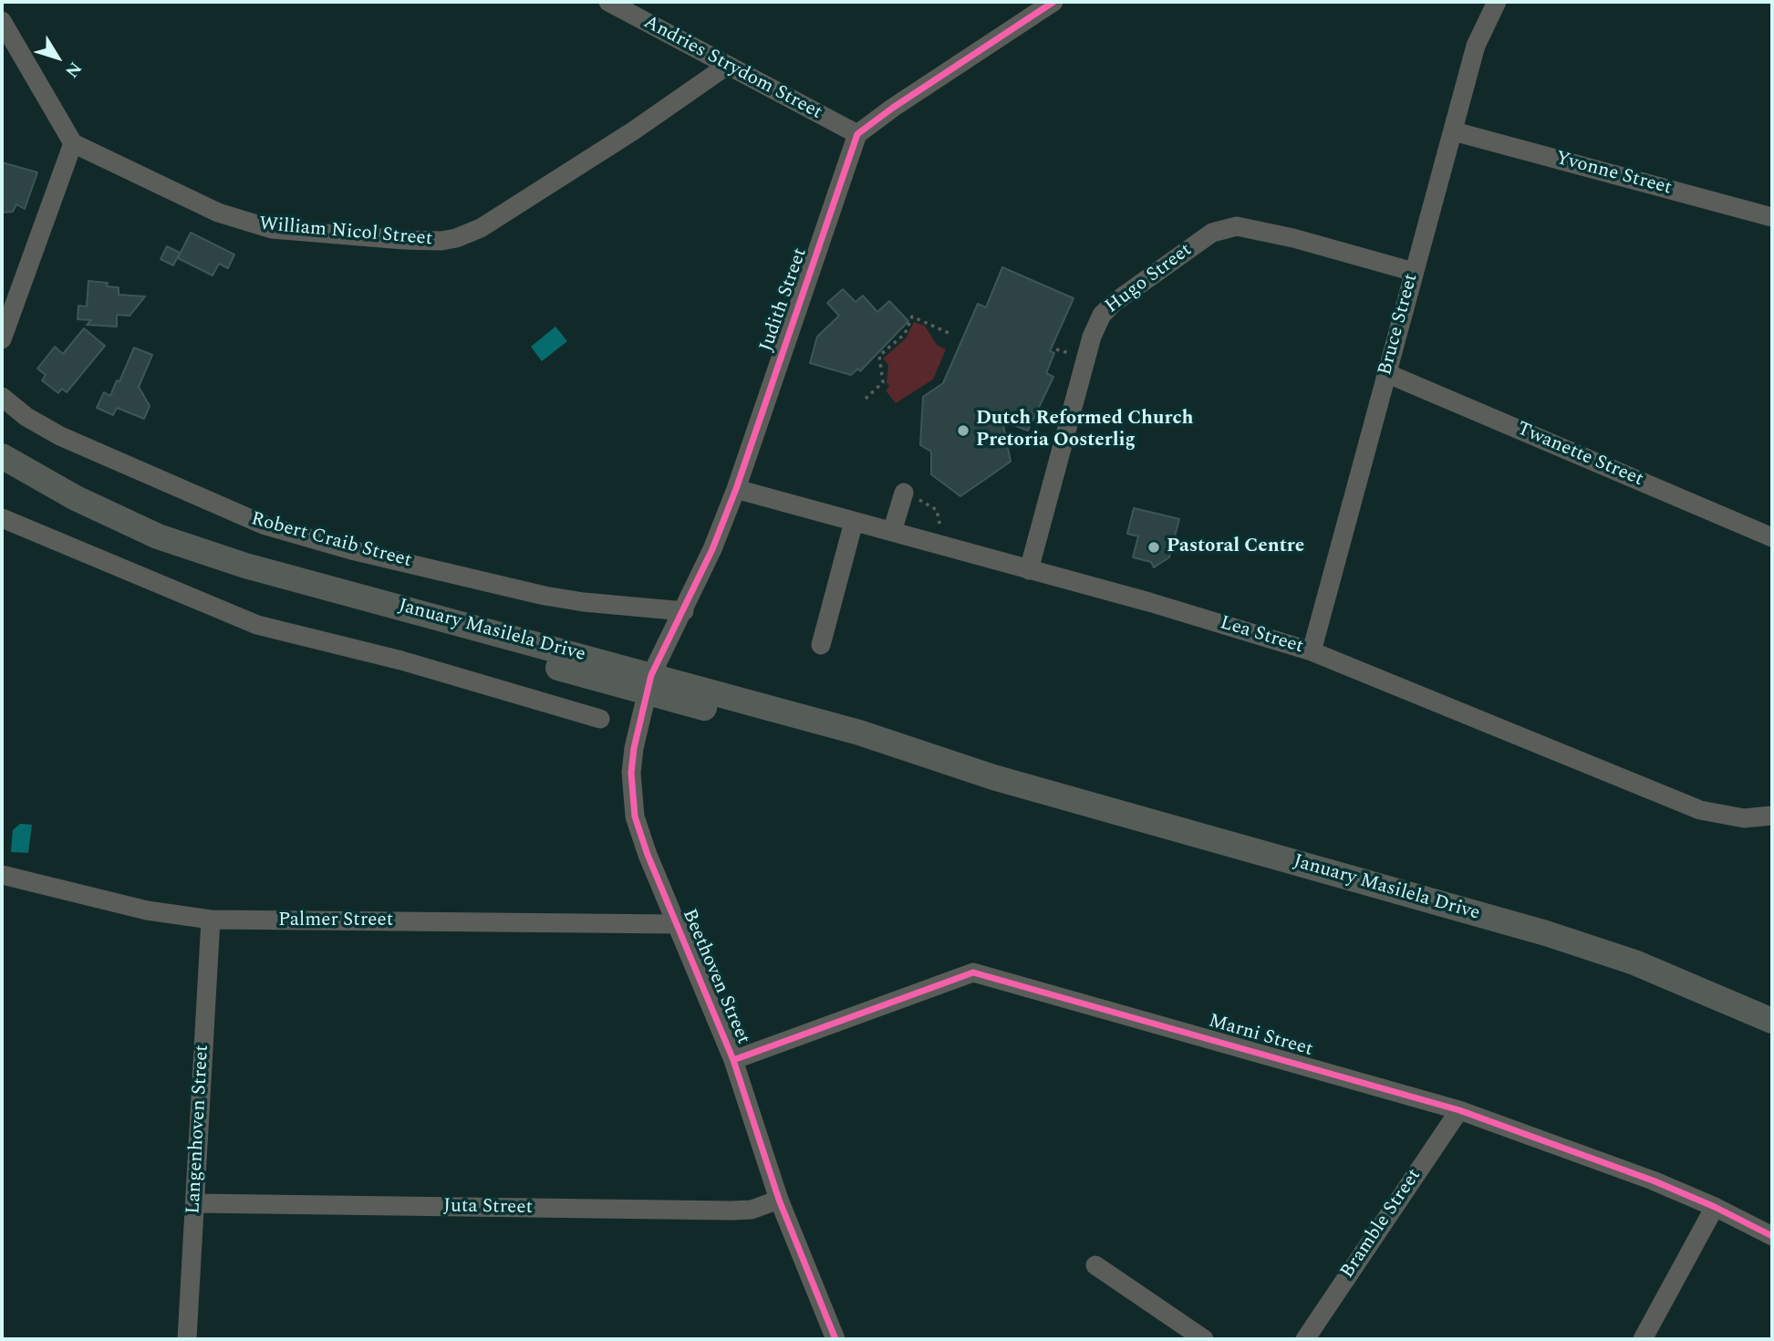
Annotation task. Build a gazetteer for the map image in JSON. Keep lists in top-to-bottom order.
{
  "streets": {
    "main road": ["January Masilela Drive"],
    "street": [
      "Andries Strydom Street",
      "Yvonne Street",
      "William Nicol Street",
      "Hugo Street",
      "Judith Street",
      "Bruce Street",
      "Twanette Street",
      "Robert Craib Street",
      "Lea Street",
      "Palmer Street",
      "Beethoven Street",
      "Marni Street",
      "Langenhoven Street",
      "Juta Street",
      "Bramble Street"
    ]
  },
  "crossings": [
    ["Andries Strydom Street", "William Nicol Street"],
    ["Andries Strydom Street", "Judith Street"],
    ["Yvonne Street", "Bruce Street"],
    ["Hugo Street", "Bruce Street"],
    ["Hugo Street", "Lea Street"],
    ["Judith Street", "Robert Craib Street"],
    ["Judith Street", "January Masilela Drive"],
    ["Judith Street", "Lea Street"],
    ["Judith Street", "Beethoven Street"],
    ["Bruce Street", "Twanette Street"],
    ["Bruce Street", "Lea Street"],
    ["January Masilela Drive", "Beethoven Street"],
    ["Palmer Street", "Beethoven Street"],
    ["Palmer Street", "Langenhoven Street"],
    ["Beethoven Street", "Marni Street"],
    ["Beethoven Street", "Juta Street"],
    ["Marni Street", "Bramble Street"],
    ["Langenhoven Street", "Juta Street"]
  ],
  "places": ["Dutch Reformed Church Pretoria Oosterlig", "Pastoral Centre"],
  "north": "bottom right"
}
